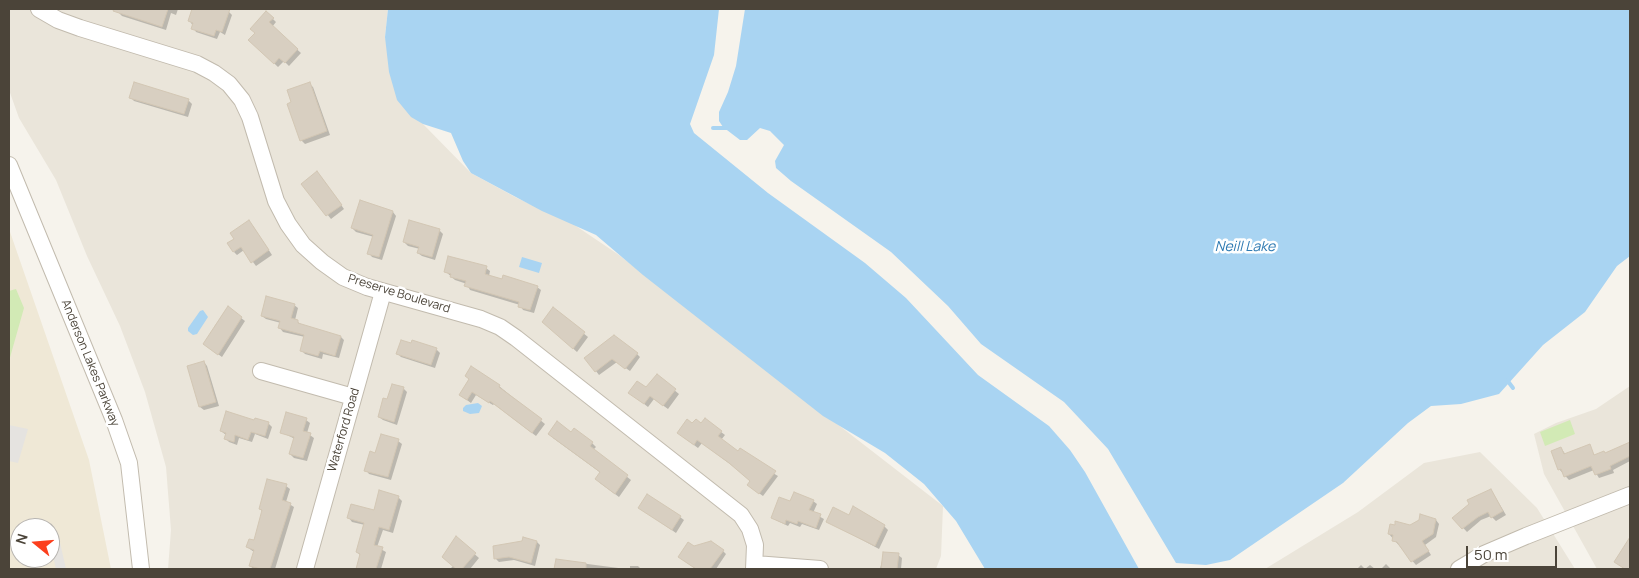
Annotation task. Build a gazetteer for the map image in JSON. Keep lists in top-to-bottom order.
{
  "streets": {
    "street": ["Preserve Boulevard", "Anderson Lakes Parkway", "Waterford Road"]
  },
  "crossings": [
    ["Preserve Boulevard", "Waterford Road"]
  ],
  "water": ["Neill Lake"],
  "scale_bar": "50 m",
  "north": "left"
}
